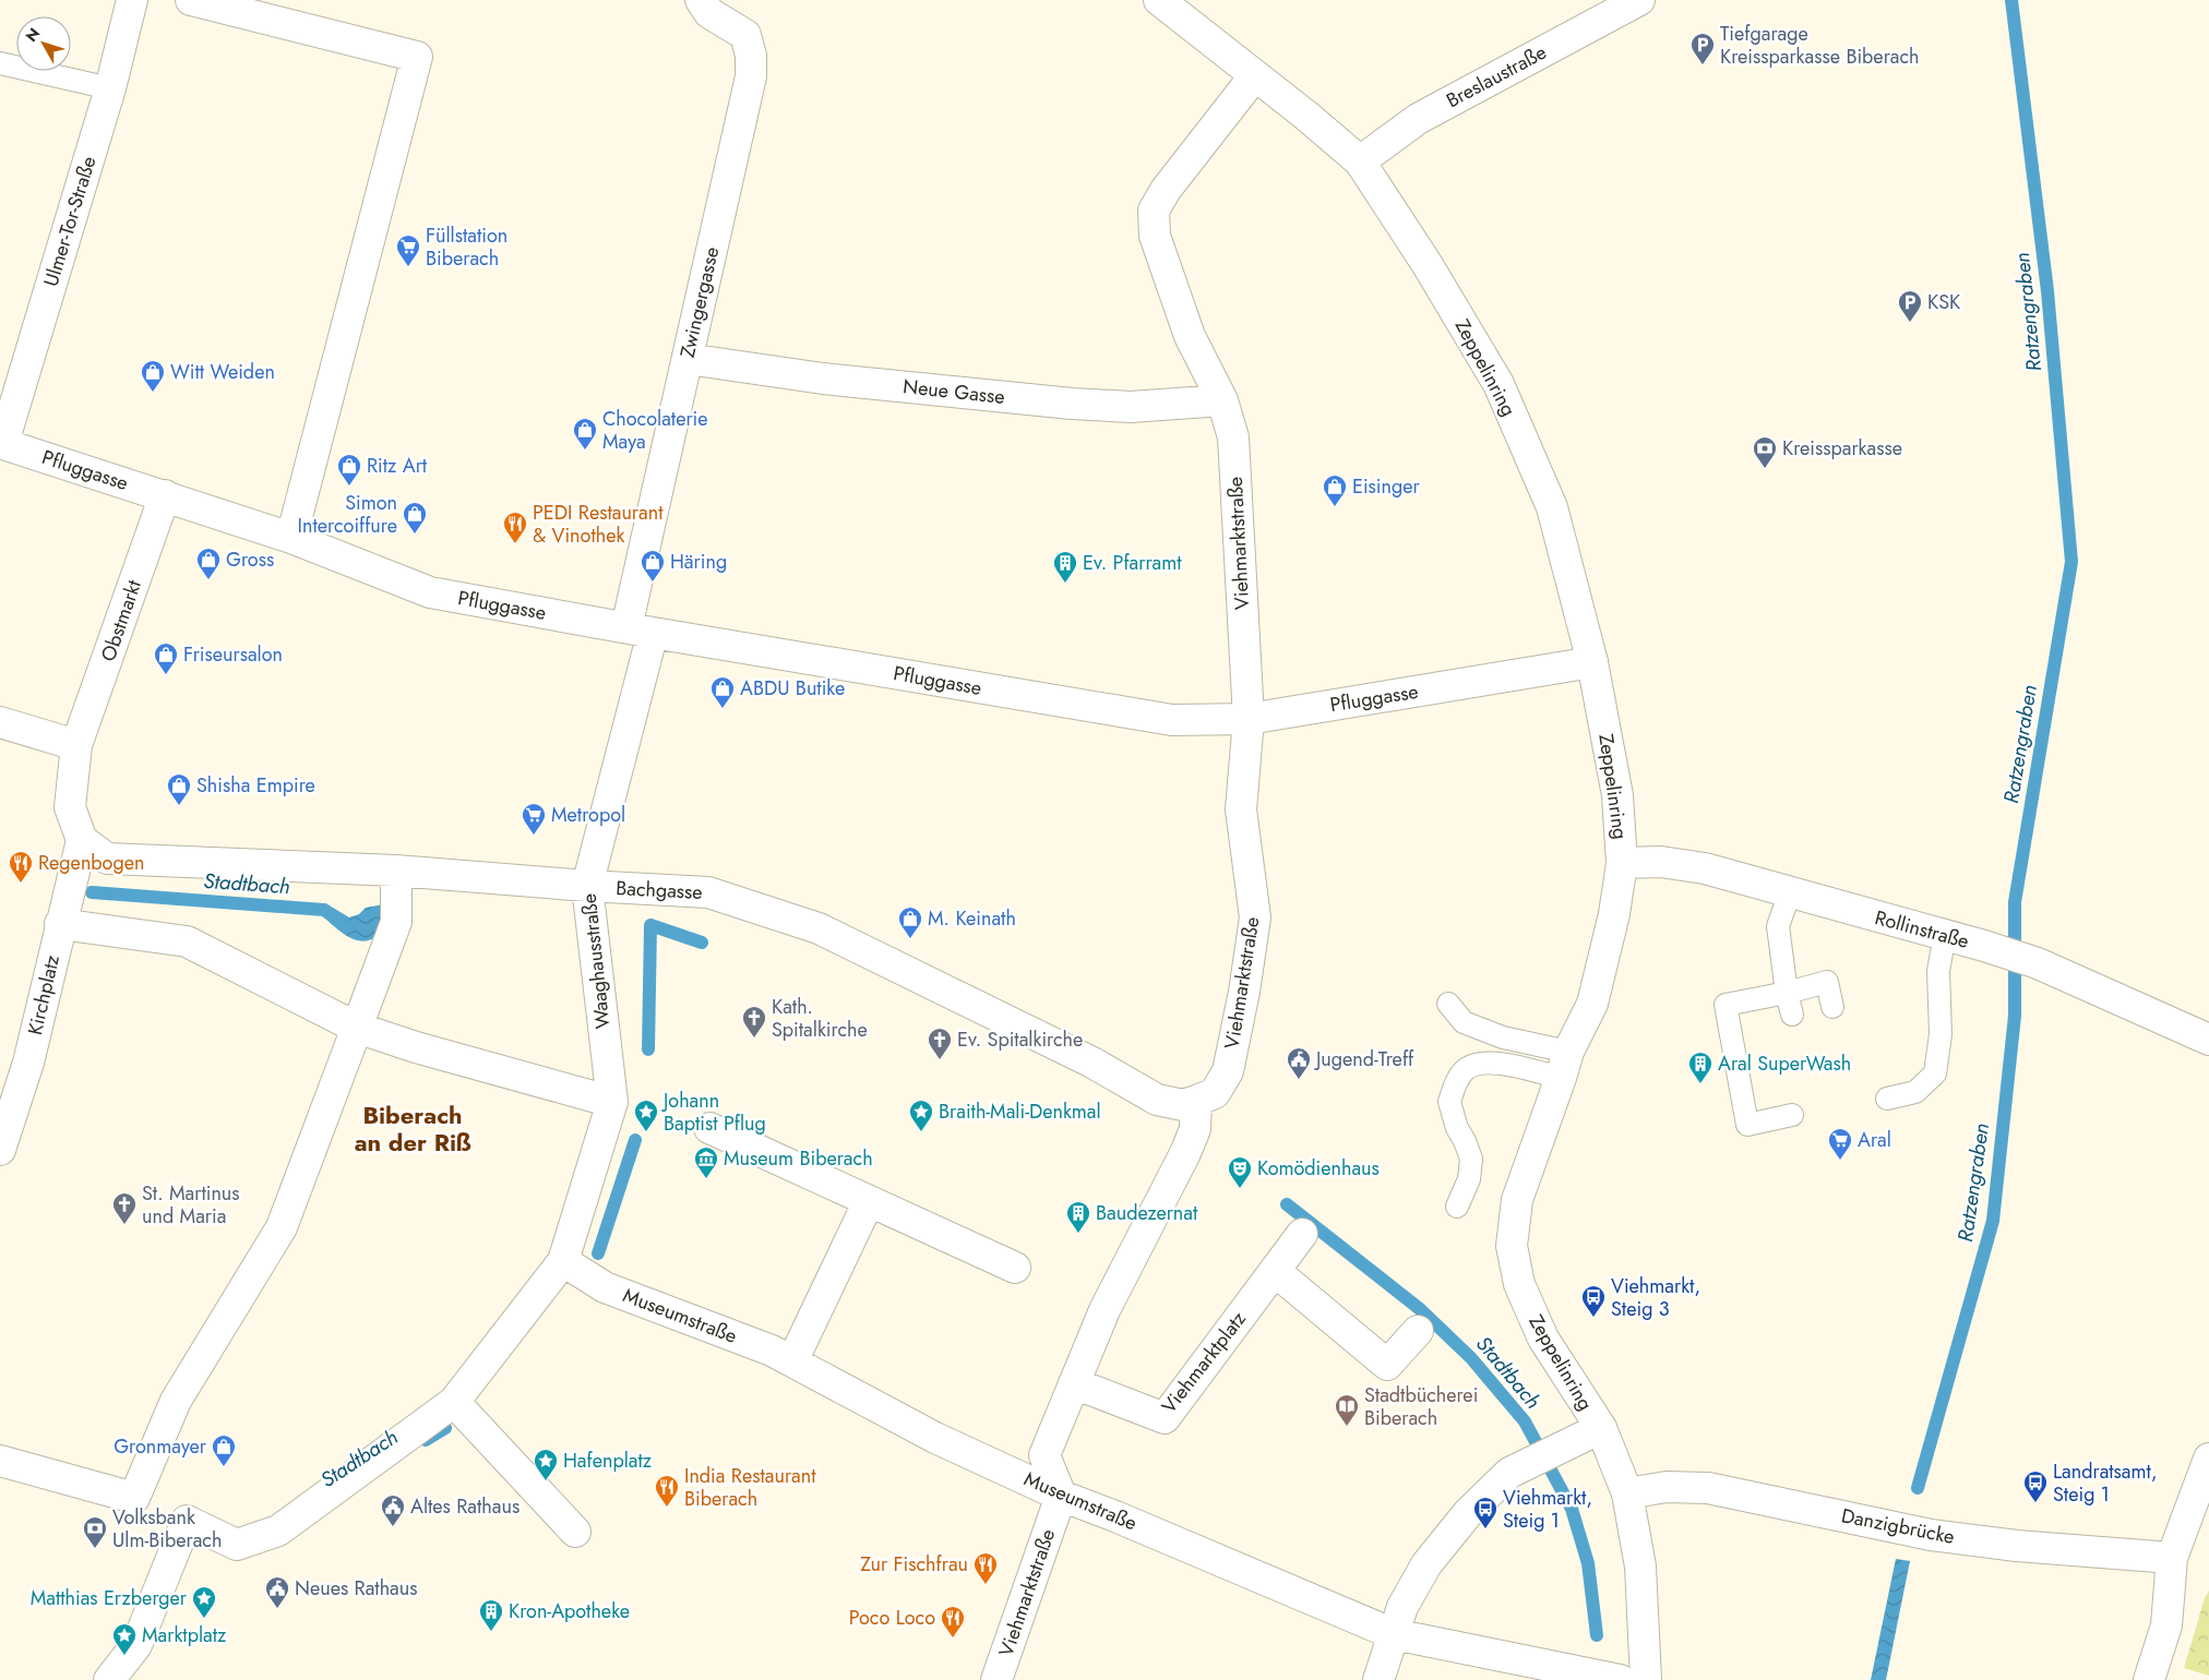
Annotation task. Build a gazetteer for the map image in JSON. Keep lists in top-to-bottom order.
{
  "streets": {
    "street": [
      "Breslaustraße",
      "Ulmer-Tor-Straße",
      "Zwingergasse",
      "Zeppelinring",
      "Neue Gasse",
      "Pfluggasse",
      "Viehmarktstraße",
      "Obstmarkt",
      "Bachgasse",
      "Rollinstraße",
      "Waaghausstraße",
      "Kirchplatz",
      "Museumstraße",
      "Viehmarktplatz",
      "Danzigbrücke"
    ]
  },
  "crossings": [
    ["Breslaustraße", "Zeppelinring"],
    ["Ulmer-Tor-Straße", "Pfluggasse"],
    ["Zwingergasse", "Neue Gasse"],
    ["Zwingergasse", "Pfluggasse"],
    ["Zwingergasse", "Waaghausstraße"],
    ["Zeppelinring", "Pfluggasse"],
    ["Zeppelinring", "Viehmarktstraße"],
    ["Zeppelinring", "Rollinstraße"],
    ["Zeppelinring", "Danzigbrücke"],
    ["Neue Gasse", "Viehmarktstraße"],
    ["Pfluggasse", "Viehmarktstraße"],
    ["Pfluggasse", "Obstmarkt"],
    ["Pfluggasse", "Waaghausstraße"],
    ["Viehmarktstraße", "Bachgasse"],
    ["Viehmarktstraße", "Museumstraße"],
    ["Obstmarkt", "Bachgasse"],
    ["Obstmarkt", "Kirchplatz"],
    ["Bachgasse", "Waaghausstraße"],
    ["Bachgasse", "Kirchplatz"],
    ["Waaghausstraße", "Museumstraße"]
  ],
  "districts": ["Biberach an der Riß"],
  "water": ["Ratzengraben", "Stadtbach"],
  "places": {
    "parking": ["Tiefgarage Kreissparkasse Biberach", "KSK"],
    "supermarket": ["Füllstation Biberach", "Metropol", "Aral"],
    "shop": [
      "Witt Weiden",
      "Chocolaterie Maya",
      "Ritz Art",
      "Eisinger",
      "Simon Intercoiffure",
      "Gross",
      "Häring",
      "Friseursalon",
      "ABDU Butike",
      "Shisha Empire",
      "M. Keinath",
      "Gronmayer"
    ],
    "bank": ["Kreissparkasse", "Volksbank Ulm-Biberach"],
    "restaurant": [
      "PEDI Restaurant & Vinothek",
      "Regenbogen",
      "India Restaurant Biberach",
      "Zur Fischfrau",
      "Poco Loco"
    ],
    "building": [
      "Ev. Pfarramt",
      "Aral SuperWash",
      "Baudezernat",
      "Kron-Apotheke"
    ],
    "church": ["Kath. Spitalkirche", "Ev. Spitalkirche", "St. Martinus und Maria"],
    "public building": ["Jugend-Treff", "Altes Rathaus", "Neues Rathaus"],
    "place": [
      "Johann Baptist Pflug",
      "Braith-Mali-Denkmal",
      "Hafenplatz",
      "Matthias Erzberger",
      "Marktplatz"
    ],
    "museum": ["Museum Biberach"],
    "theatre": ["Komödienhaus"],
    "bus stop": ["Viehmarkt, Steig 3", "Landratsamt, Steig 1", "Viehmarkt, Steig 1"],
    "library": ["Stadtbücherei Biberach"]
  },
  "north": "top left"
}
